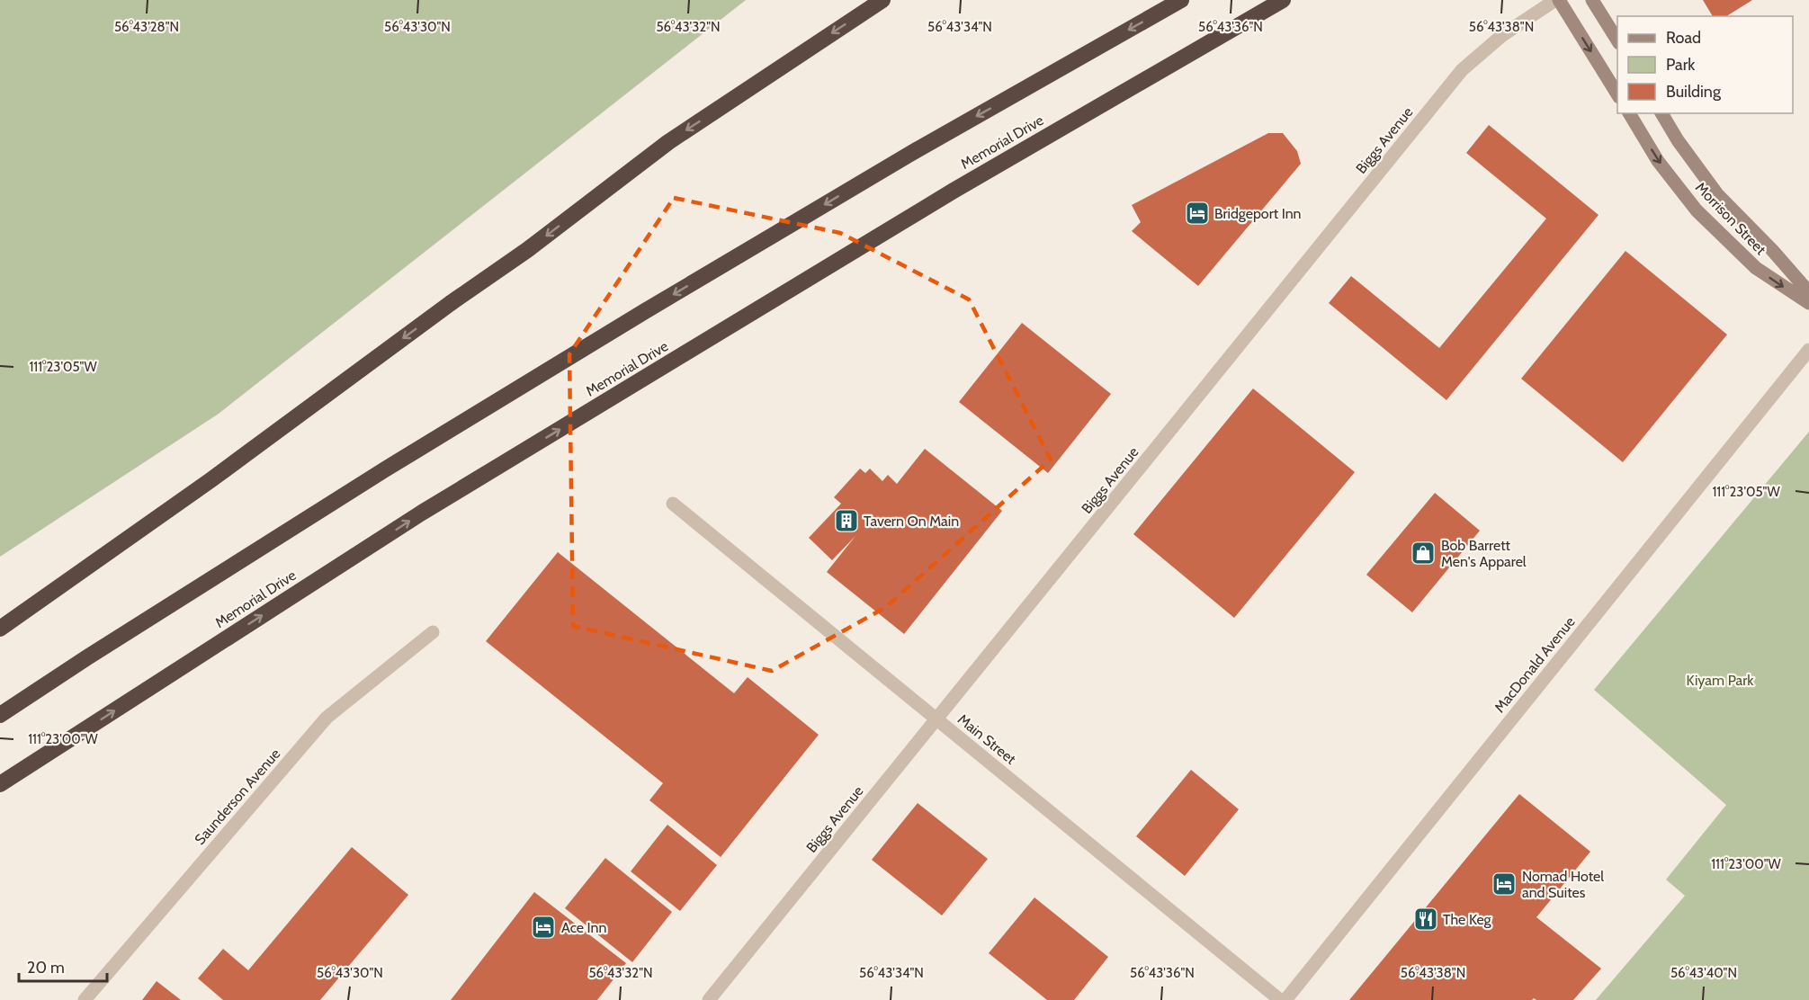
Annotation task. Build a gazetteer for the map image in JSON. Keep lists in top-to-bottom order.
{
  "streets": {
    "highway": ["Memorial Drive"],
    "main road": ["Morrison Street"],
    "street": [
      "Biggs Avenue",
      "MacDonald Avenue",
      "Main Street",
      "Saunderson Avenue"
    ]
  },
  "crossings": [
    ["Biggs Avenue", "Main Street"]
  ],
  "parks": ["Kiyam Park"],
  "places": {
    "hotel": ["Bridgeport Inn", "Nomad Hotel and Suites", "Ace Inn"],
    "building": ["Tavern On Main"],
    "shop": ["Bob Barrett Men's Apparel"],
    "restaurant": ["The Keg"]
  },
  "legend": ["Road", "Park", "Building"],
  "scale_bar": "20 m",
  "coordinates": [
    "56°43'28\"N",
    "56°43'30\"N",
    "56°43'32\"N",
    "56°43'34\"N",
    "56°43'36\"N",
    "56°43'38\"N",
    "111°23'05\"W",
    "111°23'00\"W",
    "56°43'40\"N"
  ]
}
